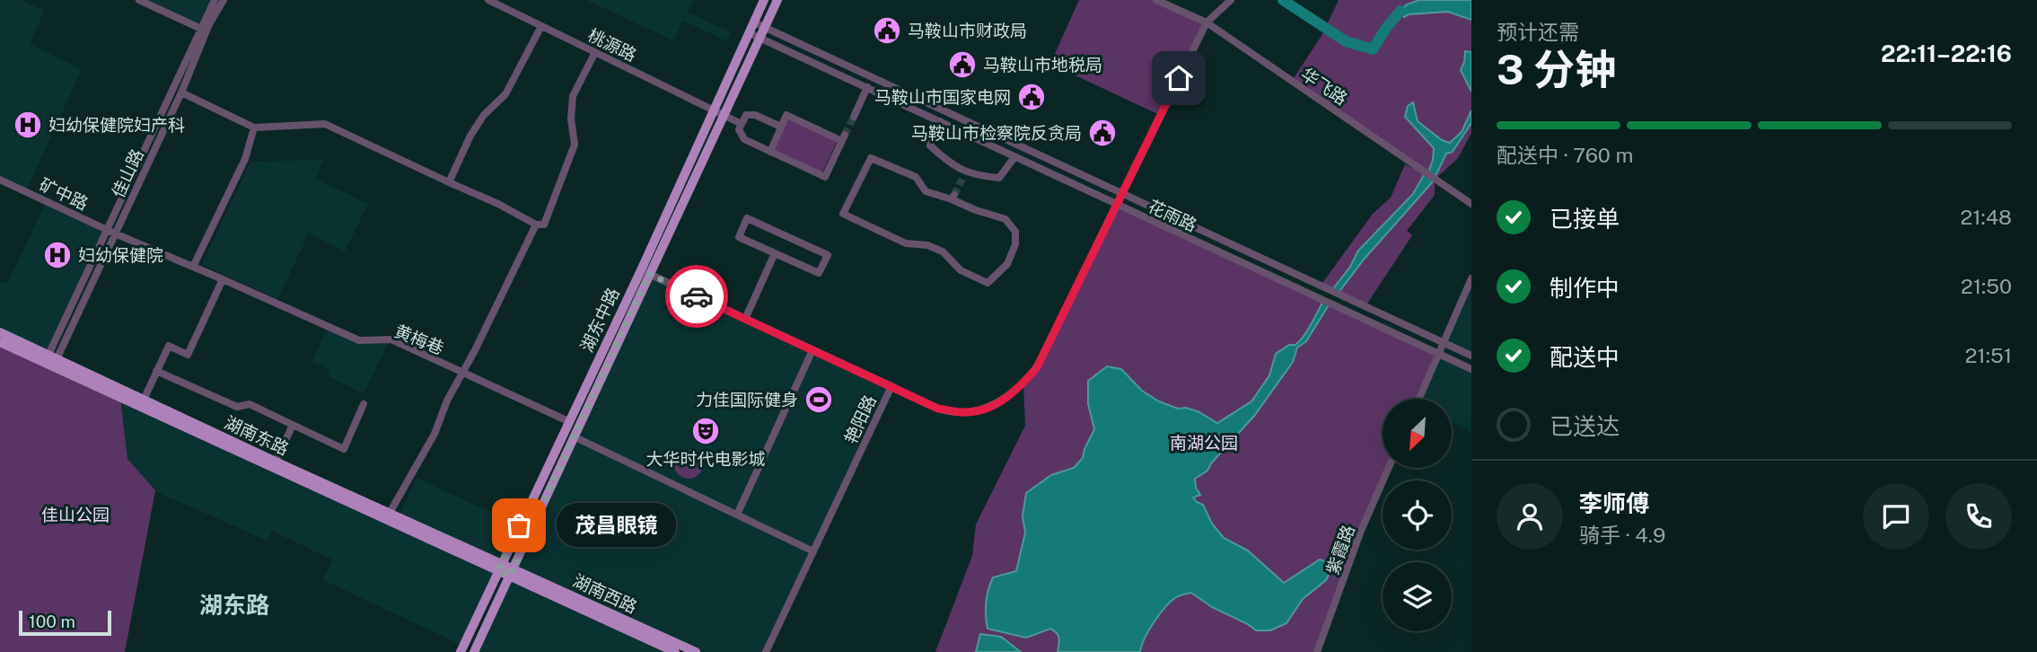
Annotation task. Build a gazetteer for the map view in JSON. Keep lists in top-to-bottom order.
{
  "streets": {
    "main road": ["湖东中路", "湖南东路", "湖南西路"],
    "street": [
      "桃源路",
      "华飞路",
      "佳山路",
      "矿中路",
      "花雨路",
      "黄梅巷",
      "艳阳路",
      "紫霞路"
    ]
  },
  "crossings": [
    ["桃源路", "湖东中路"],
    ["华飞路", "艳阳路"],
    ["佳山路", "矿中路"],
    ["佳山路", "湖南东路"],
    ["花雨路", "湖东中路"],
    ["花雨路", "艳阳路"],
    ["湖东中路", "黄梅巷"],
    ["湖东中路", "湖南东路"],
    ["湖东中路", "湖南西路"]
  ],
  "districts": ["湖东路"],
  "parks": ["南湖公园", "佳山公园"],
  "places": {
    "public building": [
      "马鞍山市财政局",
      "马鞍山市地税局",
      "马鞍山市国家电网",
      "马鞍山市检察院反贪局"
    ],
    "hospital": ["妇幼保健院妇产科", "妇幼保健院"],
    "sports": ["力佳国际健身"],
    "theatre": ["大华时代电影城"],
    "other": ["茂昌眼镜"]
  },
  "scale_bar": "100 m",
  "north": "bottom left",
  "page": {
    "heading": ["3 分钟", "预计还需", "22:11–22:16"],
    "panel": ["李师傅", "骑手 · 4.9"],
    "bar": "配送中 · 760 m",
    "list": [
      ["已接单", "21:48"],
      ["制作中", "21:50"],
      ["配送中", "21:51"],
      "已送达"
    ],
    "bubble": "茂昌眼镜",
    "scale": "100 m"
  }
}
